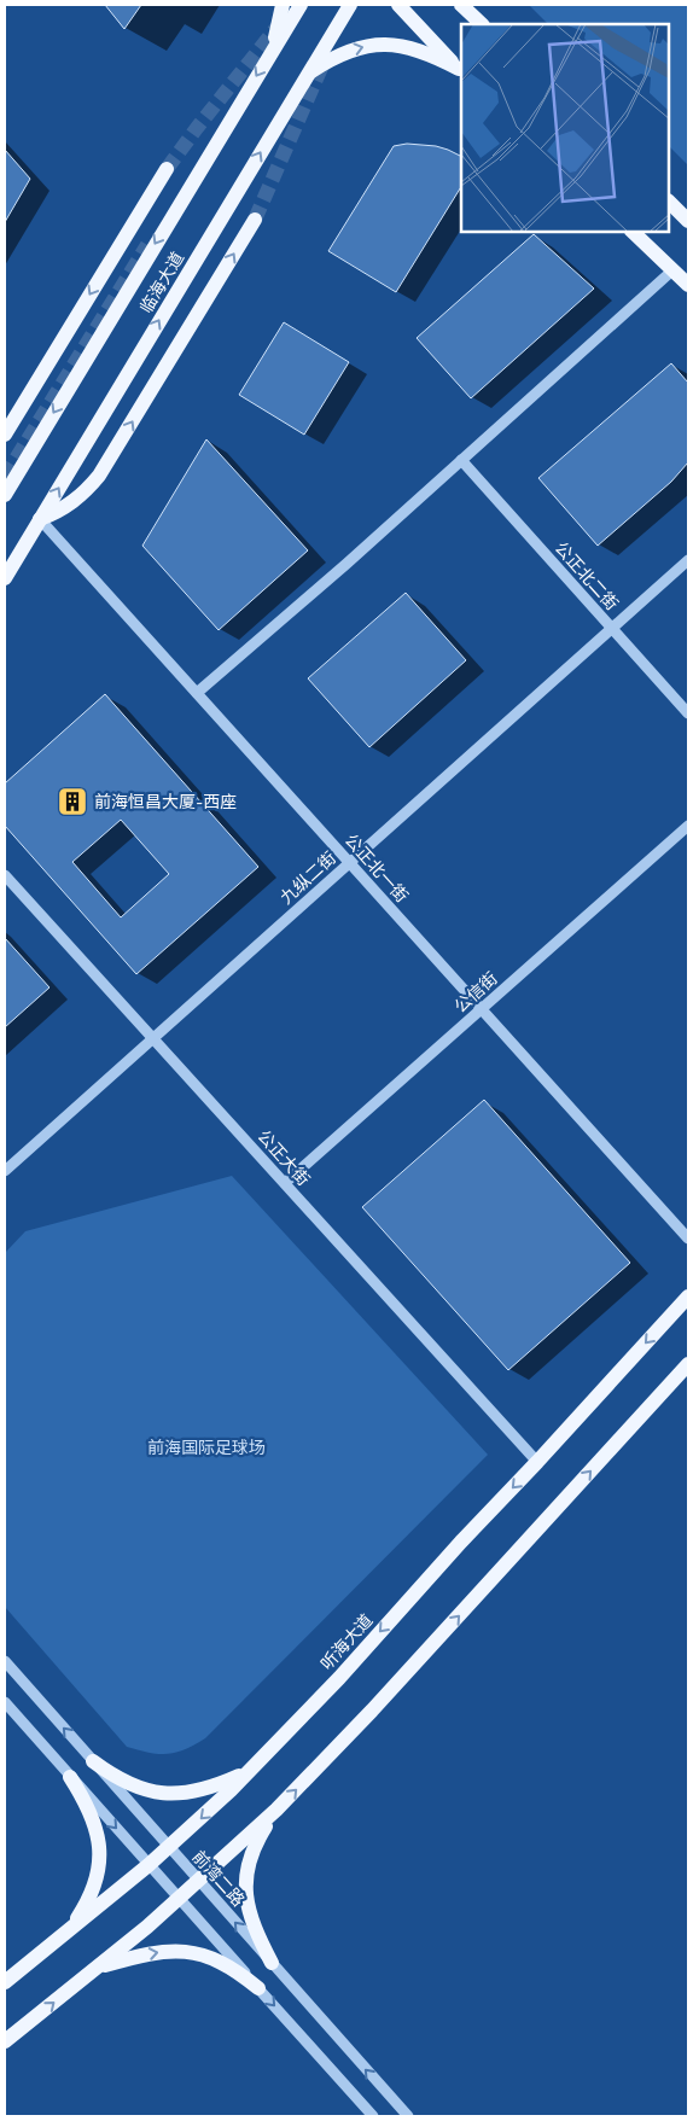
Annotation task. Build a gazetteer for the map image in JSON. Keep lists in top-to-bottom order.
{
  "streets": {
    "main road": ["临海大道", "听海大道"],
    "street": [
      "公正北二街",
      "公正北一街",
      "九纵二街",
      "公信街",
      "公正大街",
      "前湾二路"
    ]
  },
  "crossings": [
    ["临海大道", "公正北一街"],
    ["公正北二街", "九纵二街"],
    ["公正北一街", "九纵二街"],
    ["公正北一街", "公信街"],
    ["九纵二街", "公正大街"],
    ["公信街", "公正大街"],
    ["公正大街", "听海大道"],
    ["听海大道", "前湾二路"]
  ],
  "parks": ["前海国际足球场"],
  "places": {
    "building": ["前海恒昌大厦-西座"]
  }
}
